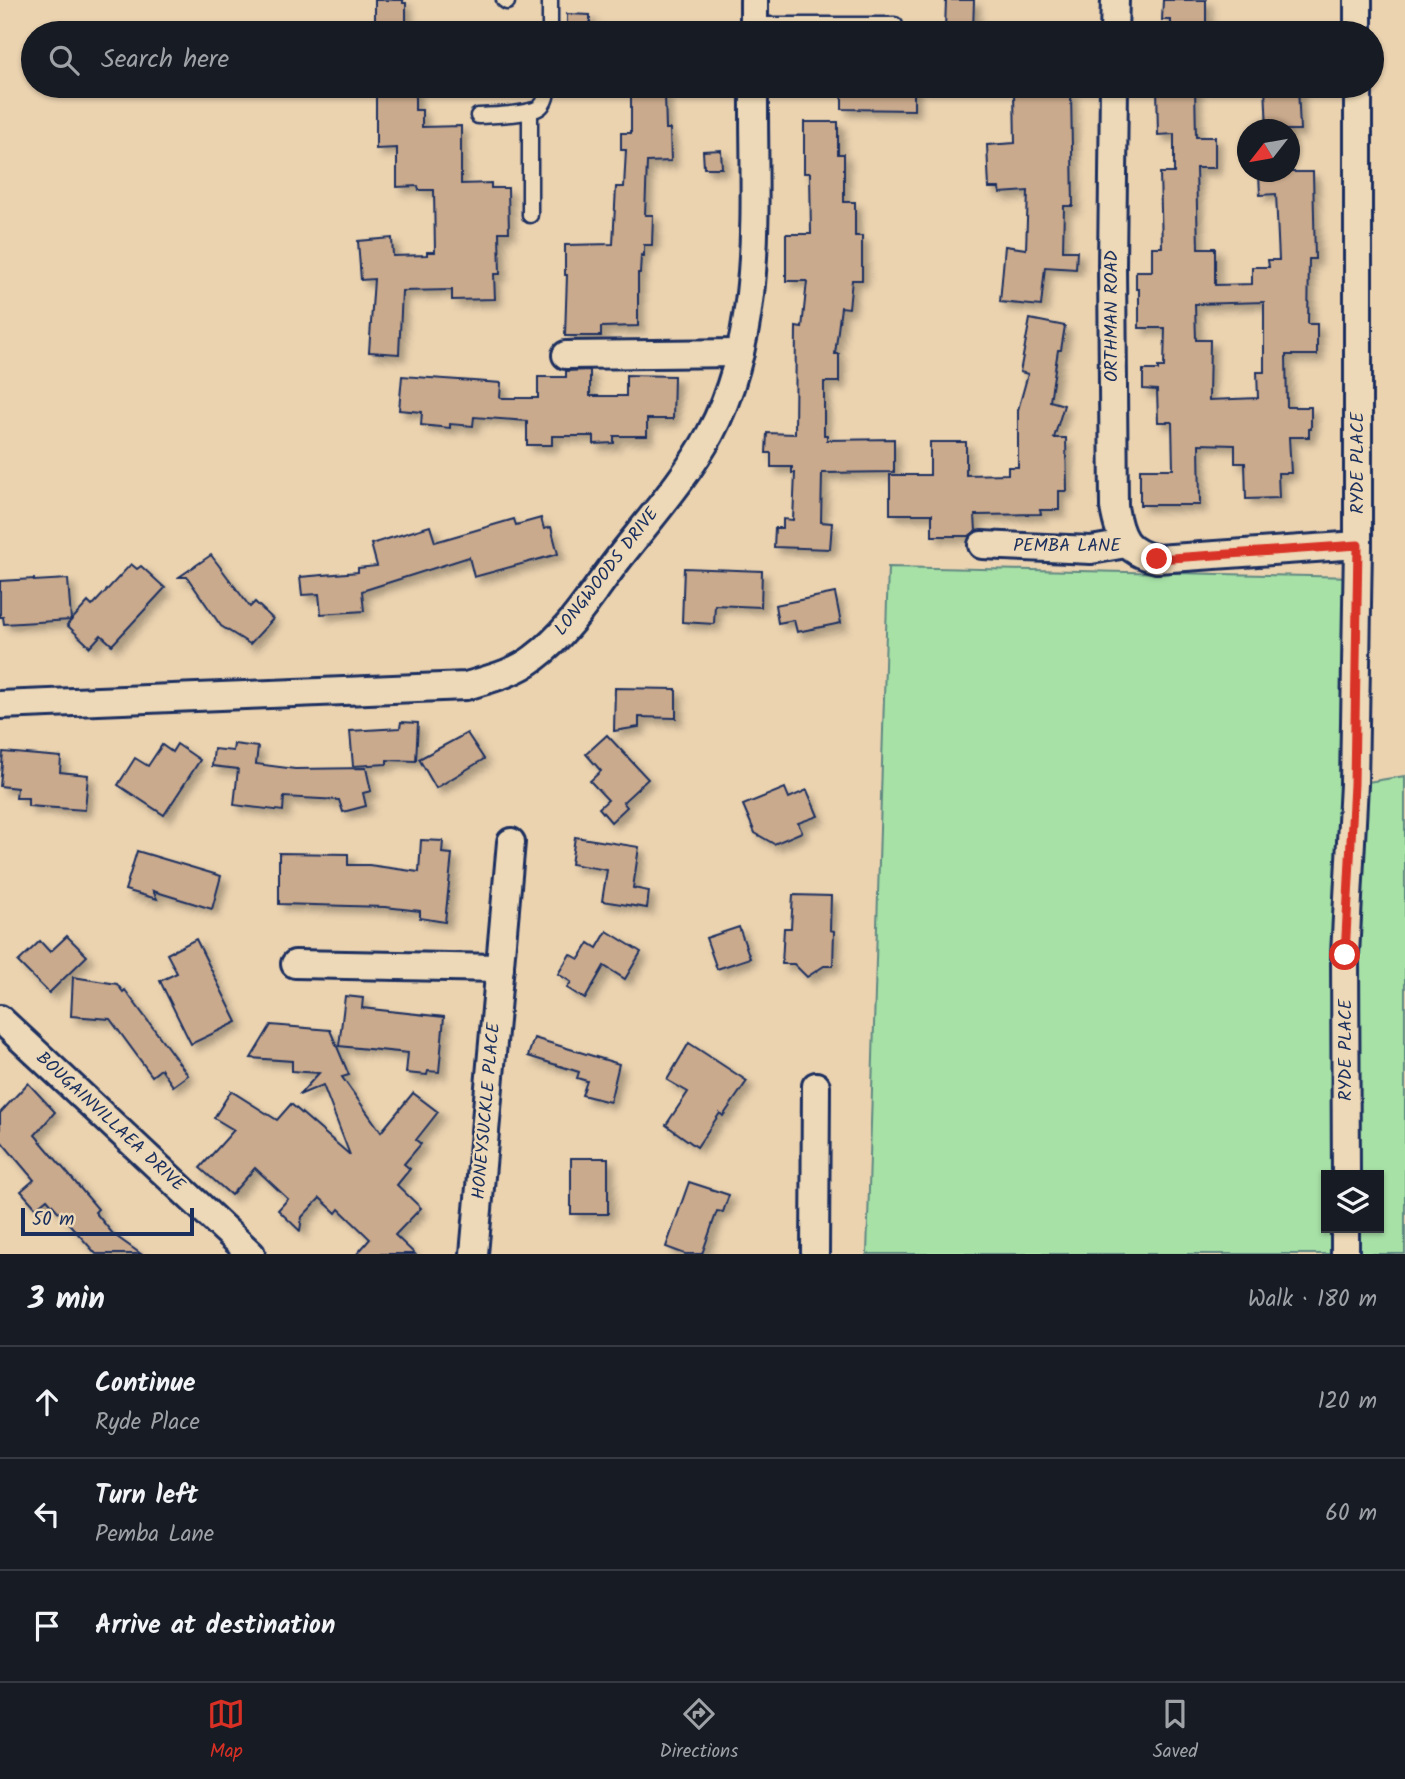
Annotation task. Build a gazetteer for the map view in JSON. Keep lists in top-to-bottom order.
{
  "streets": {
    "street": [
      "ORTHMAN ROAD",
      "RYDE PLACE",
      "PEMBA LANE",
      "LONGWOODS DRIVE",
      "HONEYSUCKLE PLACE",
      "BOUGAINVILLAEA DRIVE"
    ]
  },
  "crossings": [
    ["ORTHMAN ROAD", "PEMBA LANE"],
    ["RYDE PLACE", "PEMBA LANE"]
  ],
  "scale_bar": "50 m",
  "north": "bottom left",
  "page": {
    "search": "Search here",
    "scale": "50 m",
    "heading": ["3 min", "Walk · 180 m"],
    "list": [
      ["Continue", "Ryde Place", "120 m"],
      ["Turn left", "Pemba Lane", "60 m"],
      "Arrive at destination"
    ],
    "nav": ["Map", "Directions", "Saved"]
  }
}
